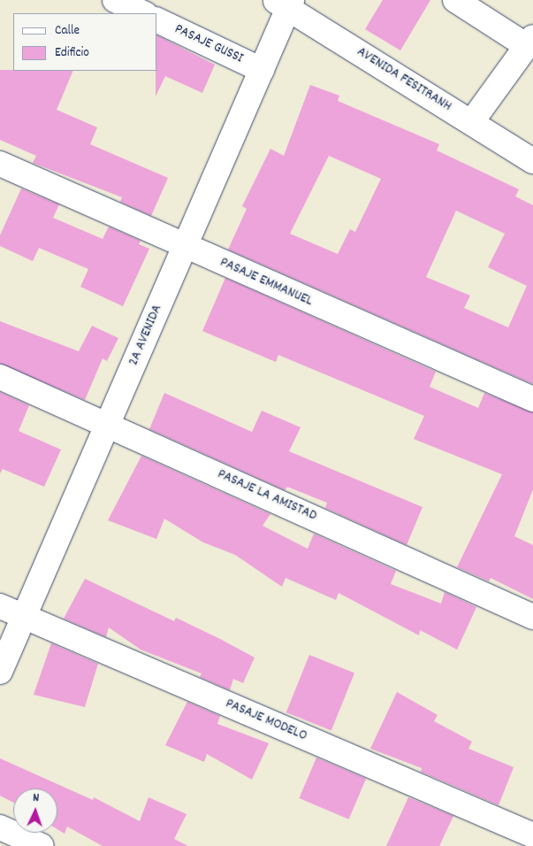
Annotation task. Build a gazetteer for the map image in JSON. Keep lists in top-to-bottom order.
{
  "streets": {
    "street": [
      "PASAJE GUSSI",
      "AVENIDA FESITRANH",
      "PASAJE EMMANUEL",
      "2A AVENIDA",
      "PASAJE LA AMISTAD",
      "PASAJE MODELO"
    ]
  },
  "crossings": [
    ["PASAJE GUSSI", "2A AVENIDA"],
    ["AVENIDA FESITRANH", "2A AVENIDA"],
    ["PASAJE EMMANUEL", "2A AVENIDA"],
    ["2A AVENIDA", "PASAJE LA AMISTAD"],
    ["2A AVENIDA", "PASAJE MODELO"]
  ],
  "legend": ["Calle", "Edificio"],
  "north": "top"
}
